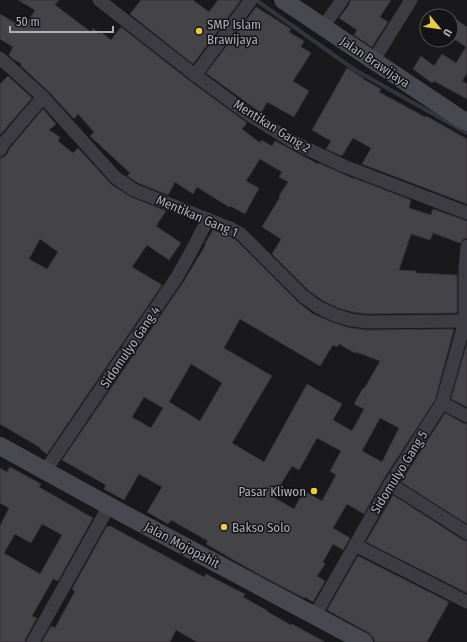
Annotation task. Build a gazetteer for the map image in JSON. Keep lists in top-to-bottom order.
{
  "streets": {
    "main road": ["Jalan Brawijaya", "Jalan Mojopahit"],
    "street": [
      "Mentikan Gang 2",
      "Mentikan Gang 1",
      "Sidomulyo Gang 4",
      "Sidomulyo Gang 5"
    ]
  },
  "crossings": [
    ["Mentikan Gang 1", "Sidomulyo Gang 4"],
    ["Mentikan Gang 1", "Sidomulyo Gang 5"],
    ["Sidomulyo Gang 4", "Jalan Mojopahit"],
    ["Sidomulyo Gang 5", "Jalan Mojopahit"]
  ],
  "places": ["SMP Islam Brawijaya", "Pasar Kliwon", "Bakso Solo"],
  "scale_bar": "50 m",
  "north": "bottom right"
}
